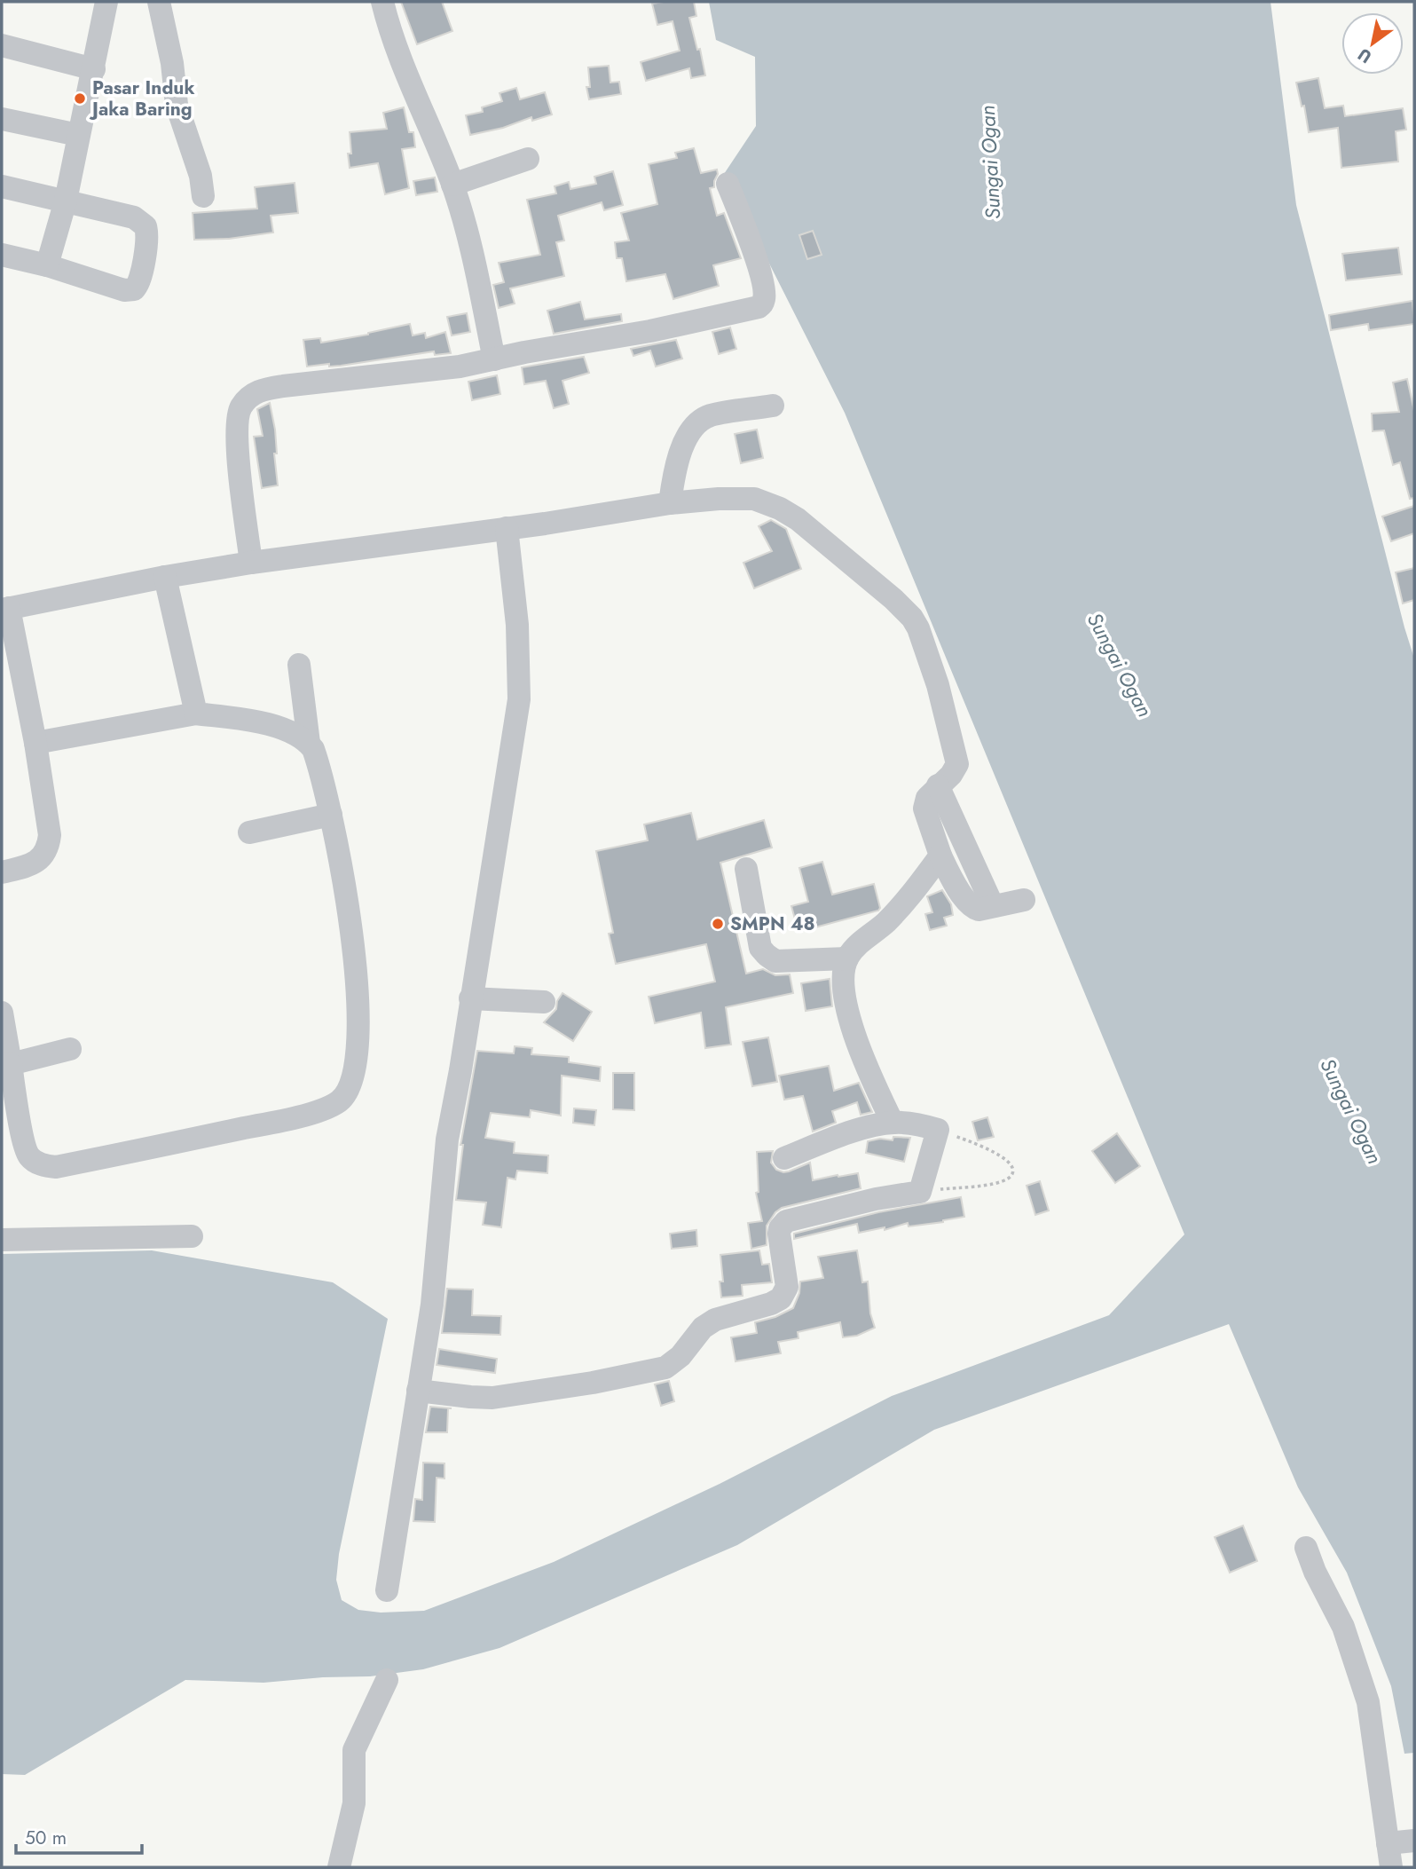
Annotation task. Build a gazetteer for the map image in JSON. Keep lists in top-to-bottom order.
{
  "water": ["Sungai Ogan"],
  "places": ["Pasar Induk Jaka Baring", "SMPN 48"],
  "scale_bar": "50 m",
  "north": "bottom left"
}
